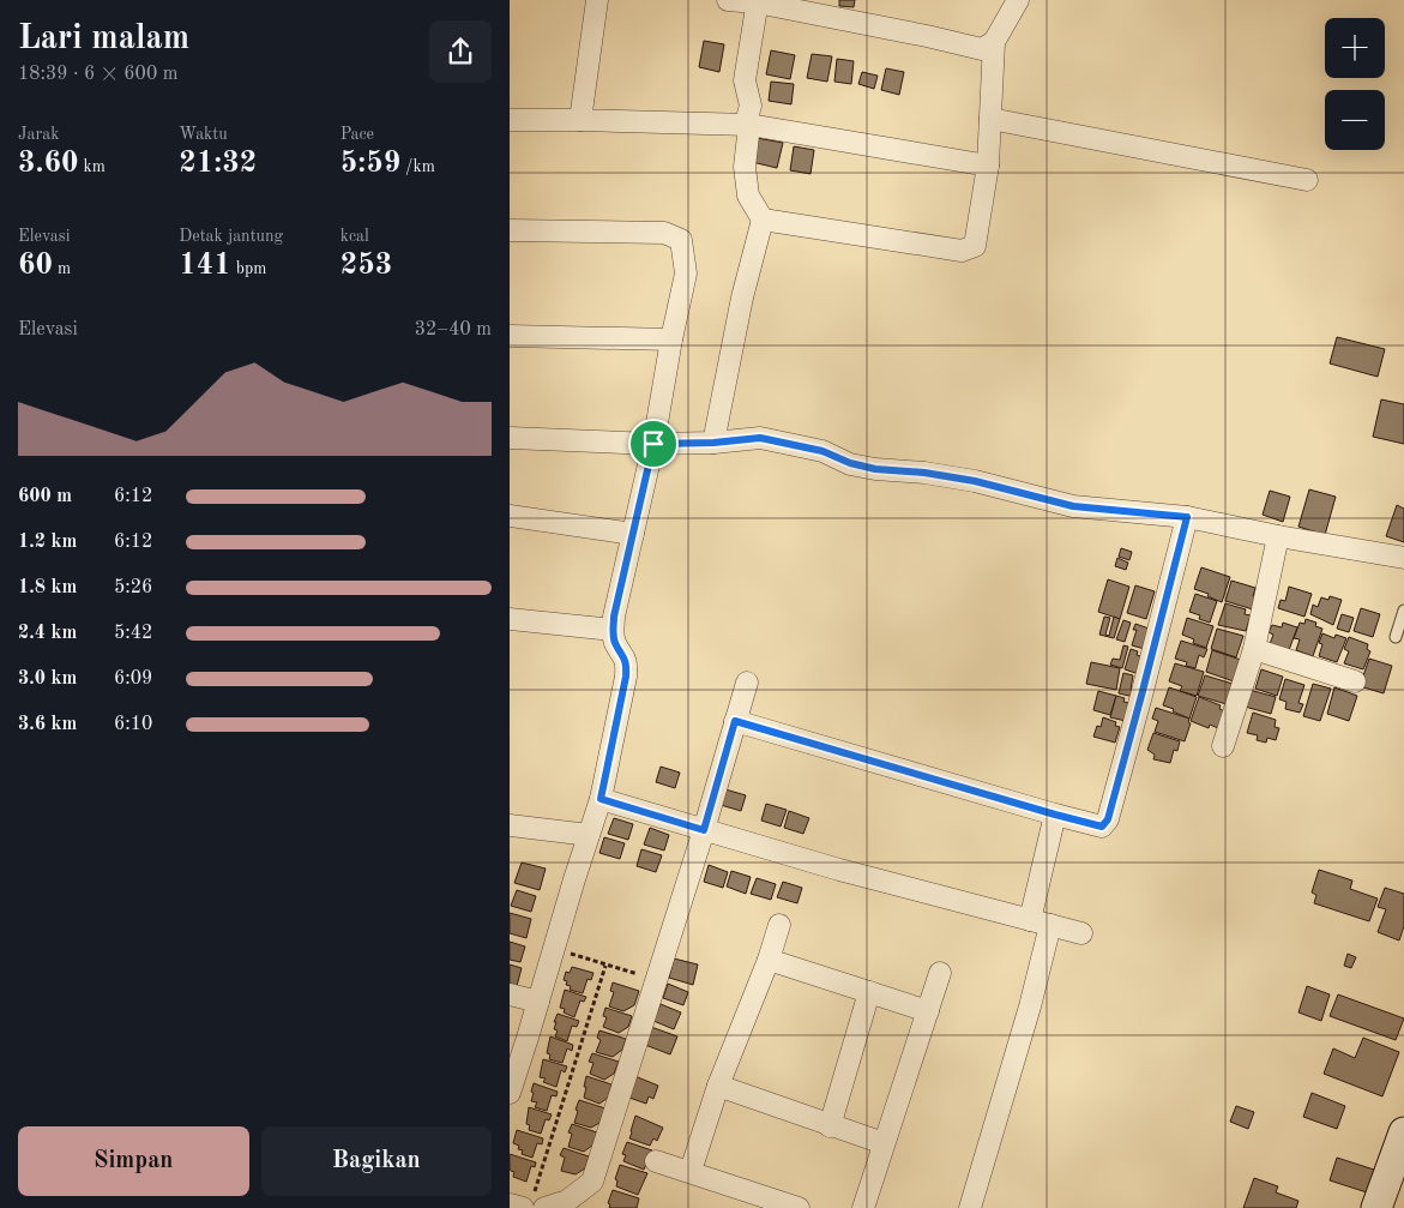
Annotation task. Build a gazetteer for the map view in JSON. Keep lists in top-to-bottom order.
{
  "page": {
    "heading": ["Lari malam", "18:39 · 6 × 600 m"],
    "map_buttons": ["+", "−"],
    "stats": [
      ["Jarak", "3.60 km"],
      ["Waktu", "21:32"],
      ["Pace", "5:59 /km"],
      ["Elevasi", "60 m"],
      ["Detak jantung", "141 bpm"],
      ["kcal", "253"]
    ],
    "chart": ["Elevasi", "32–40 m"],
    "list": [
      {
        "name": "600 m",
        "note": "6:12"
      },
      {
        "name": "1.2 km",
        "note": "6:12"
      },
      {
        "name": "1.8 km",
        "note": "5:26"
      },
      {
        "name": "2.4 km",
        "note": "5:42"
      },
      {
        "name": "3.0 km",
        "note": "6:09"
      },
      {
        "name": "3.6 km",
        "note": "6:10"
      }
    ],
    "buttons": ["Simpan", "Bagikan"]
  }
}
